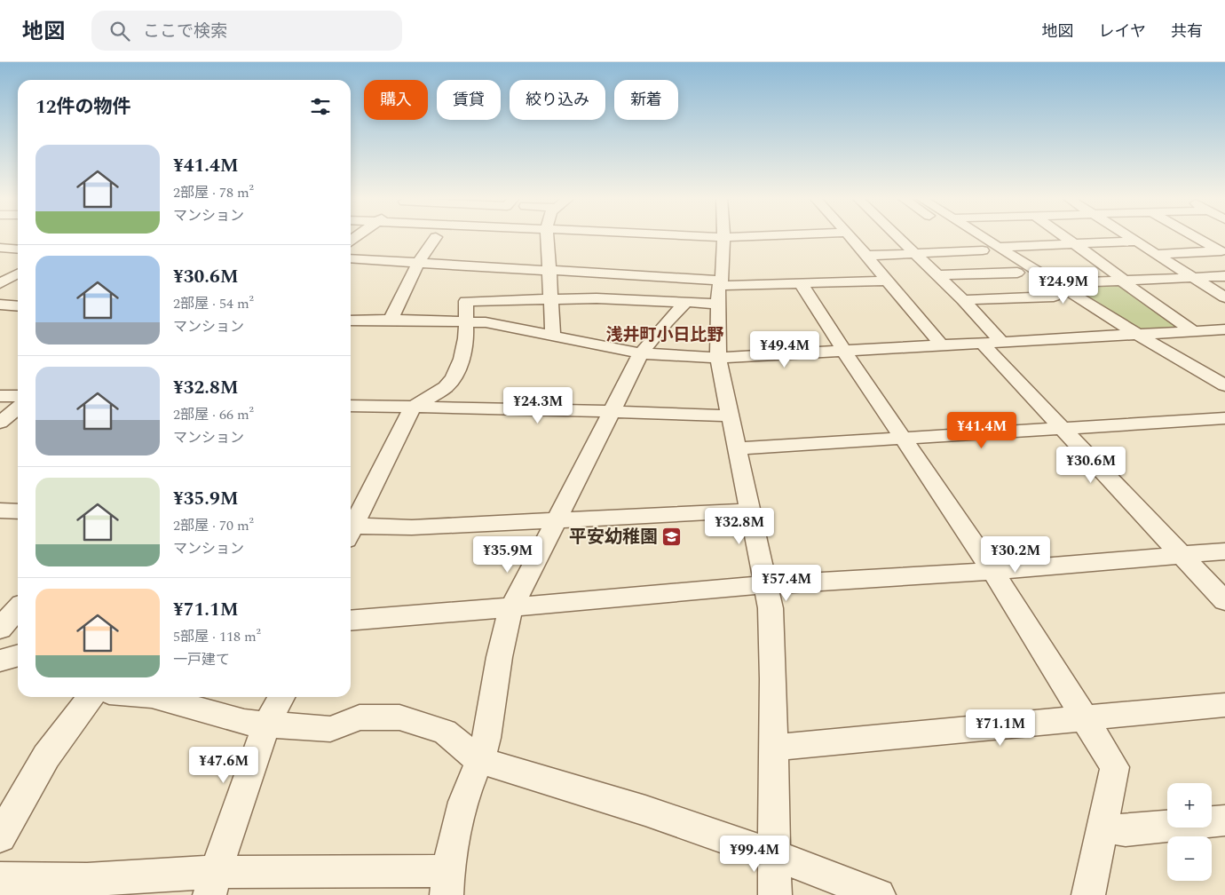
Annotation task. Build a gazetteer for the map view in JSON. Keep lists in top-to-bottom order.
{
  "districts": ["浅井町小日比野"],
  "places": {
    "school or university": ["平安幼稚園"]
  },
  "page": {
    "header": "地図",
    "search": "ここで検索",
    "nav": ["地図", "レイヤ", "共有"],
    "chip": [
      "購入",
      "賃貸",
      "絞り込み",
      "新着"
    ],
    "heading": "12件の物件",
    "list": [
      {
        "name": "¥41.4M",
        "note": "2部屋 · 78 m² · マンション"
      },
      {
        "name": "¥30.6M",
        "note": "2部屋 · 54 m² · マンション"
      },
      {
        "name": "¥32.8M",
        "note": "2部屋 · 66 m² · マンション"
      },
      {
        "name": "¥35.9M",
        "note": "2部屋 · 70 m² · マンション"
      },
      {
        "name": "¥71.1M",
        "note": "5部屋 · 118 m² · 一戸建て"
      }
    ],
    "price": [
      "¥24.9M",
      "¥49.4M",
      "¥24.3M",
      "¥41.4M",
      "¥30.6M",
      "¥32.8M",
      "¥35.9M",
      "¥30.2M",
      "¥57.4M",
      "¥71.1M",
      "¥47.6M",
      "¥99.4M"
    ],
    "map_buttons": ["+", "−"]
  }
}
